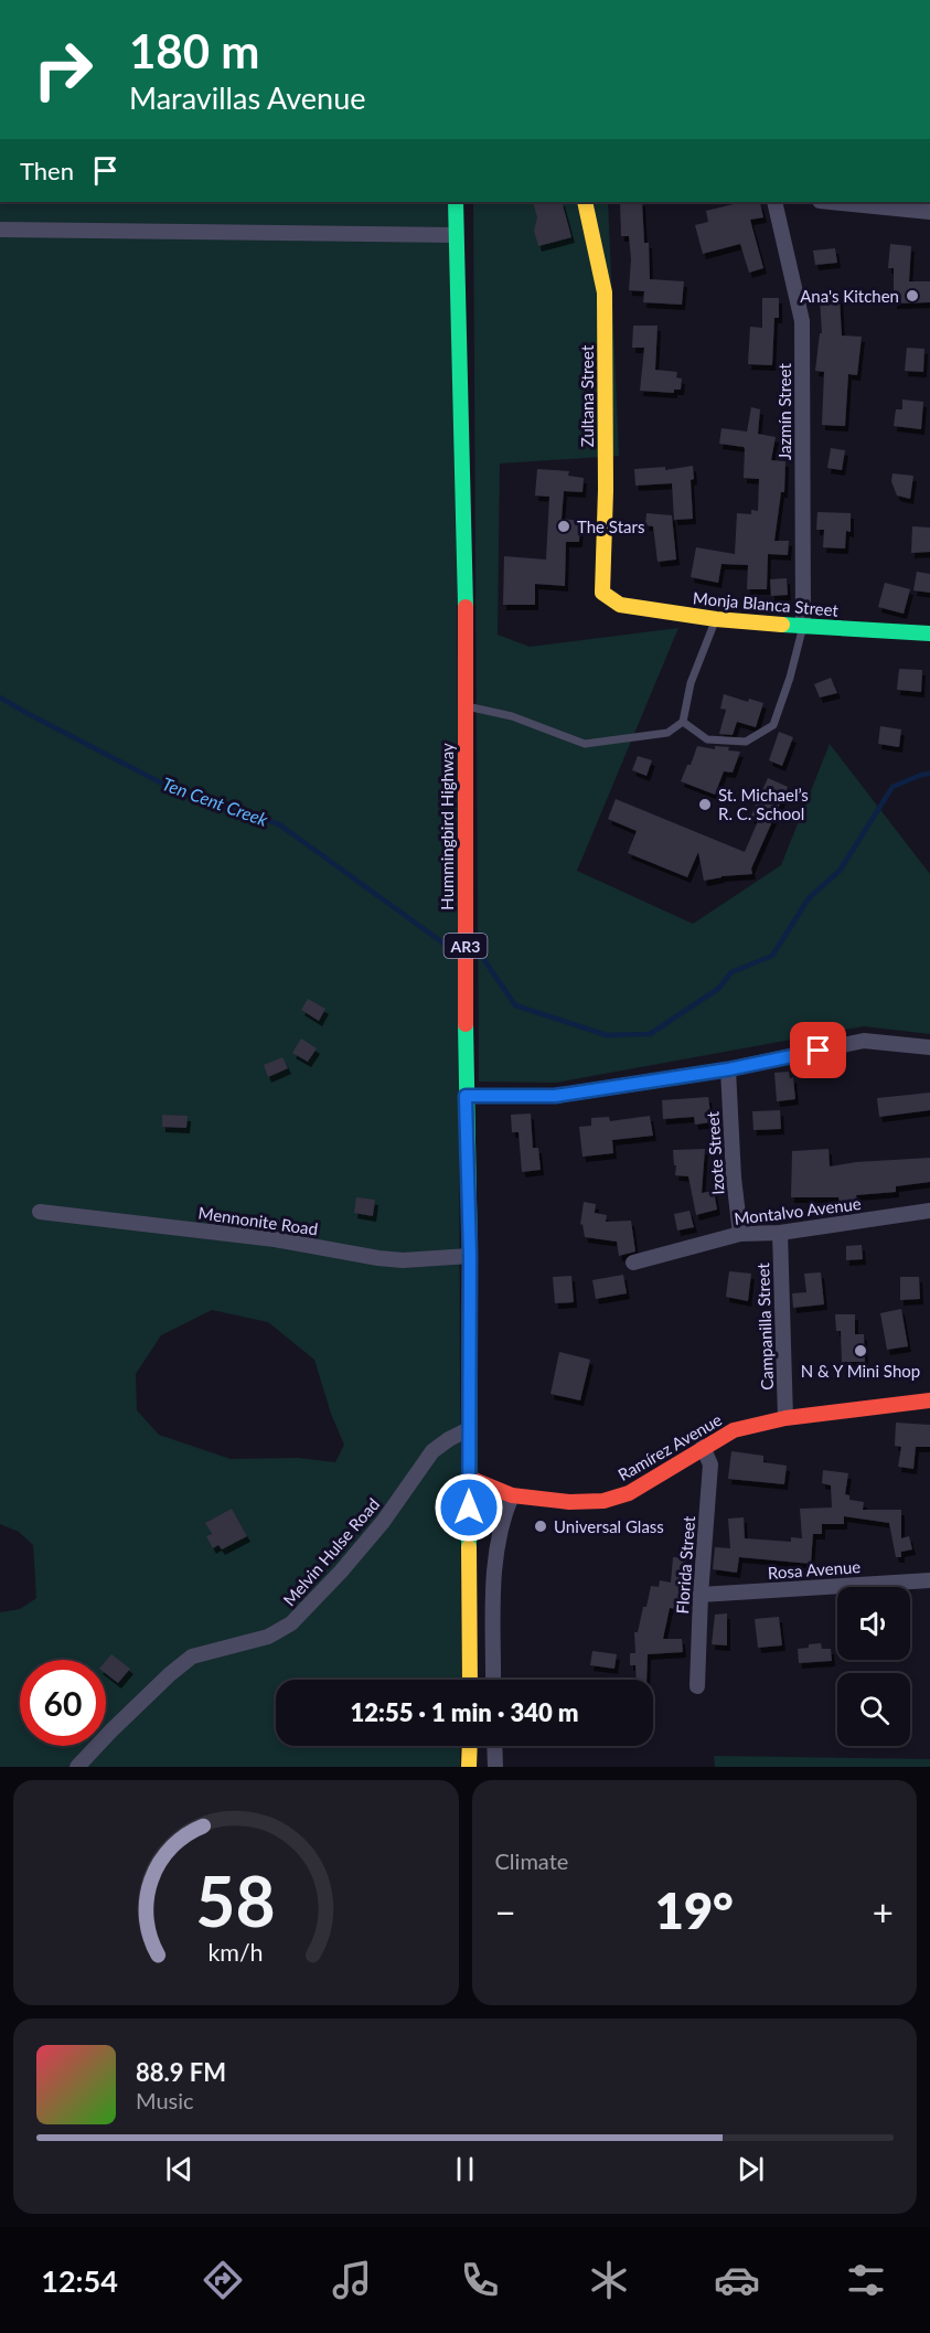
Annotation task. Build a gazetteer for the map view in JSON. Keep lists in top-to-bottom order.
{
  "streets": {
    "main road": [
      "Zultana Street",
      "Monja Blanca Street",
      "Hummingbird Highway",
      "AR3",
      "Ramírez Avenue"
    ],
    "street": [
      "Jazmín Street",
      "Izote Street",
      "Montalvo Avenue",
      "Mennonite Road",
      "Campanilla Street",
      "Melvin Hulse Road",
      "Florida Street",
      "Rosa Avenue"
    ]
  },
  "crossings": [
    ["Zultana Street", "Monja Blanca Street"],
    ["Jazmín Street", "Monja Blanca Street"],
    ["Hummingbird Highway", "Mennonite Road"],
    ["Hummingbird Highway", "Ramírez Avenue"],
    ["Hummingbird Highway", "Melvin Hulse Road"],
    ["Izote Street", "Montalvo Avenue"],
    ["Montalvo Avenue", "Campanilla Street"],
    ["Campanilla Street", "Ramírez Avenue"],
    ["Ramírez Avenue", "Florida Street"],
    ["Florida Street", "Rosa Avenue"]
  ],
  "water": ["Ten Cent Creek"],
  "places": [
    "Ana's Kitchen",
    "The Stars",
    "St. Michael’s R. C. School",
    "N & Y Mini Shop",
    "Universal Glass"
  ],
  "page": {
    "turn": ["180 m", "Maravillas Avenue"],
    "then": "Then",
    "limit": "60",
    "trip": "12:55 · 1 min · 340 m",
    "tile": "Climate",
    "heat": ["−", "19°", "+"],
    "song": ["88.9 FM", "Music"],
    "tabs": "12:54",
    "gauge": ["58", "km/h"]
  }
}
